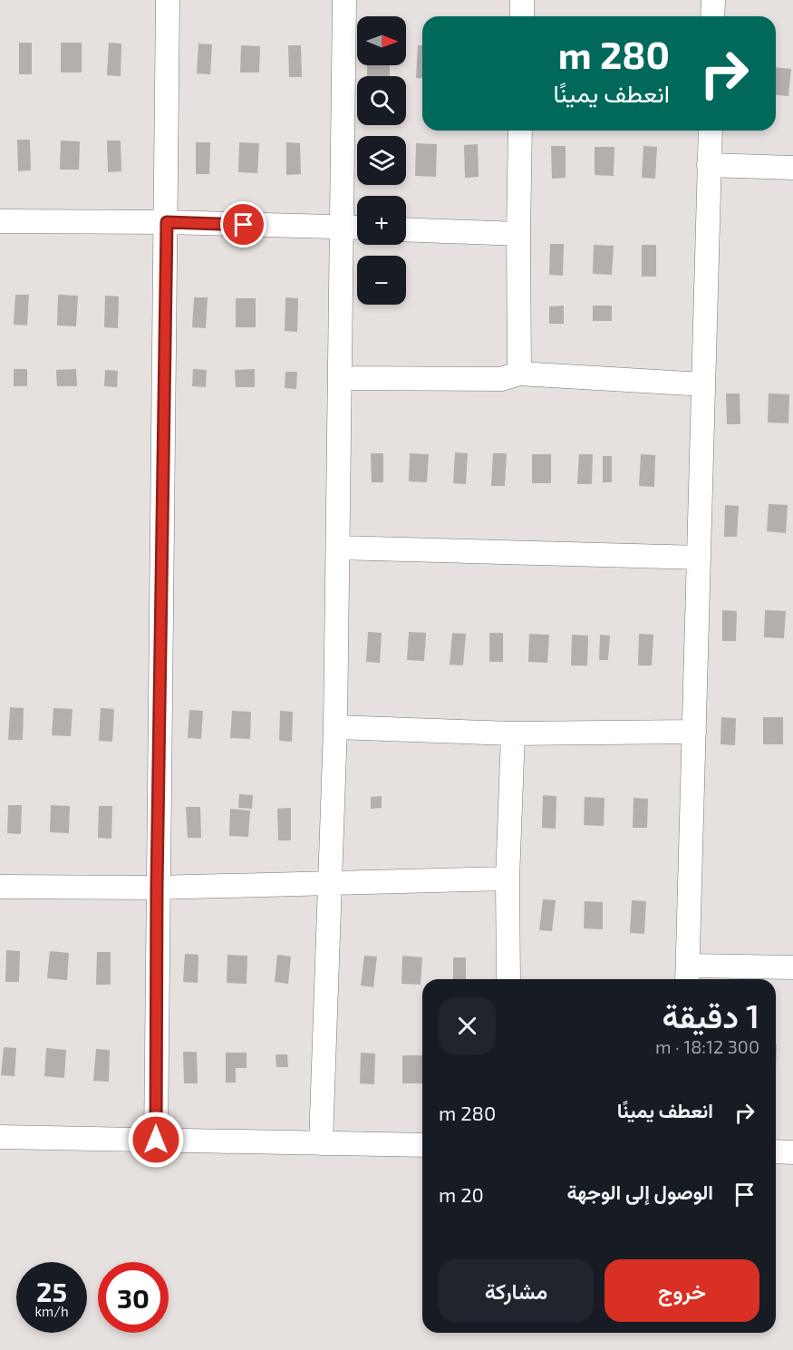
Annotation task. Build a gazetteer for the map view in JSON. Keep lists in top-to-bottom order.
{
  "north": "right",
  "page": {
    "map_buttons": ["+", "−"],
    "turn": ["280 m", "انعطف يمينًا"],
    "heading": ["1 دقيقة", "300 m · 18:12"],
    "list": [
      {
        "name": "انعطف يمينًا",
        "value": "280 m"
      },
      {
        "name": "الوصول إلى الوجهة",
        "value": "20 m"
      }
    ],
    "buttons": ["خروج", "مشاركة"],
    "speed": "25 km/h",
    "limit": "30"
  }
}
